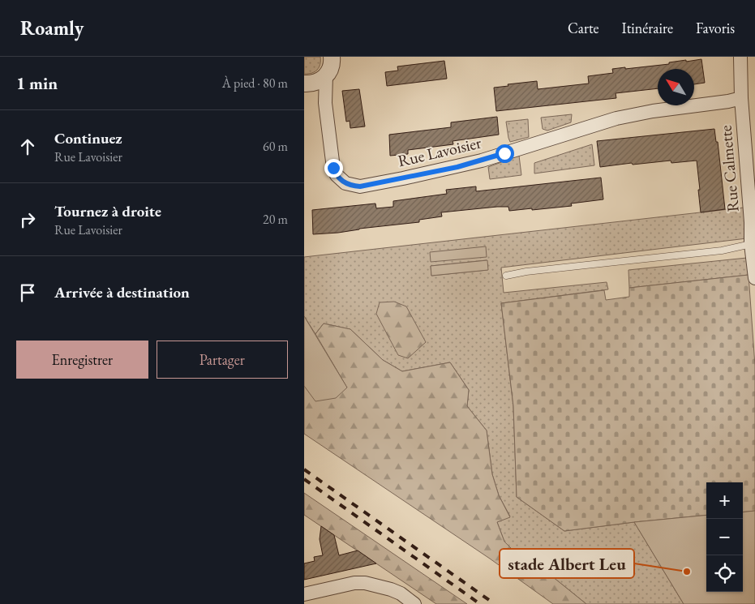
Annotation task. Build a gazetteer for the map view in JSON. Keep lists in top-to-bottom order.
{
  "streets": {
    "street": ["Rue Lavoisier", "Rue Calmette"]
  },
  "crossings": [
    ["Rue Lavoisier", "Rue Calmette"]
  ],
  "places": ["stade Albert Leu"],
  "north": "top left",
  "page": {
    "header": "Roamly",
    "nav": ["Carte", "Itinéraire", "Favoris"],
    "heading": ["1 min", "À pied · 80 m"],
    "list": [
      ["Continuez", "Rue Lavoisier", "60 m"],
      ["Tournez à droite", "Rue Lavoisier", "20 m"],
      "Arrivée à destination"
    ],
    "buttons": ["Enregistrer", "Partager"],
    "map_buttons": ["+", "−"]
  }
}
